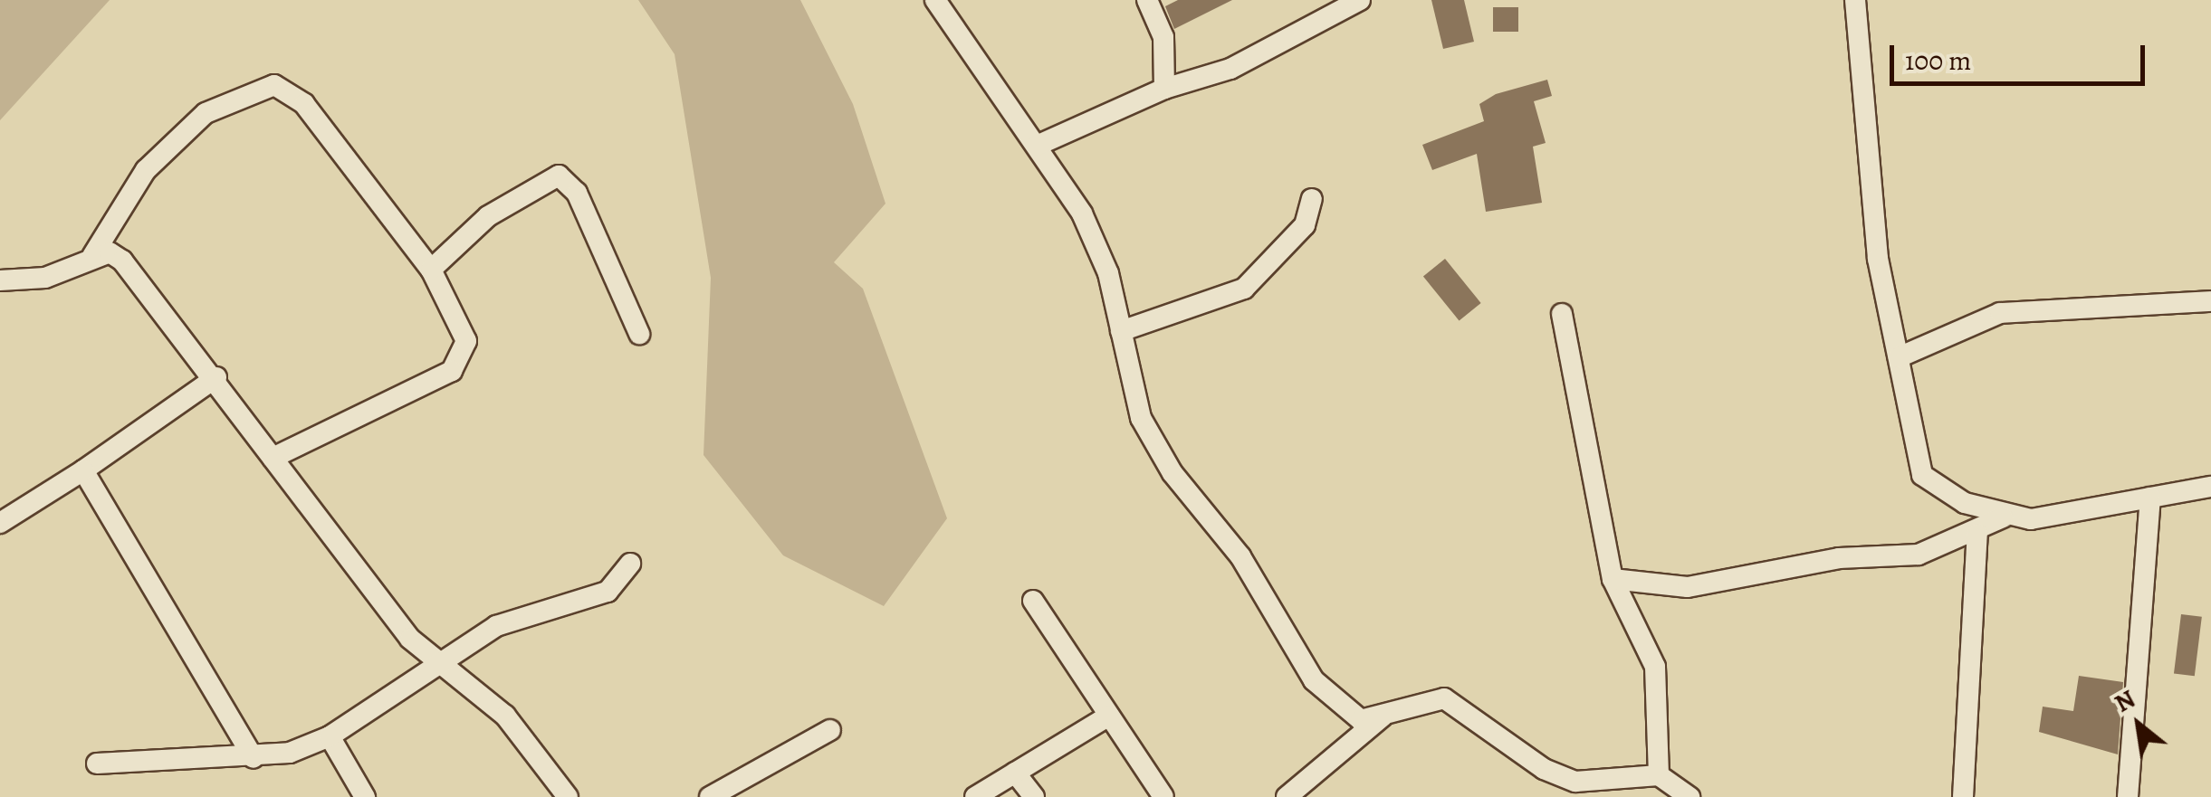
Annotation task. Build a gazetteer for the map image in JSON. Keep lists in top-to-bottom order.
{
  "scale_bar": "100 m",
  "north": "top left"
}
